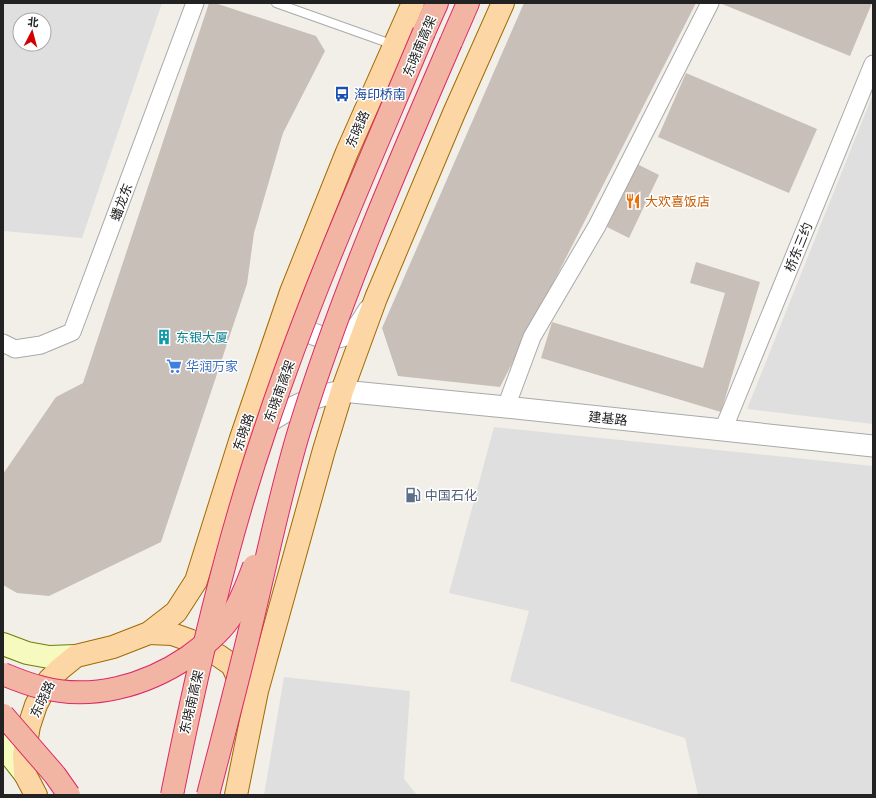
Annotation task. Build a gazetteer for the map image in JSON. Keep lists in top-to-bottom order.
{
  "streets": {
    "highway": ["东晓南高架"],
    "main road": ["东晓路"],
    "street": ["蟠龙东", "桥东三约", "建基路"]
  },
  "crossings": [
    ["东晓路", "建基路"],
    ["桥东三约", "建基路"]
  ],
  "places": {
    "bus stop": ["海印桥南"],
    "restaurant": ["大欢喜饭店"],
    "building": ["东银大厦"],
    "supermarket": ["华润万家"],
    "fuel station": ["中国石化"]
  },
  "north": "top"
}
